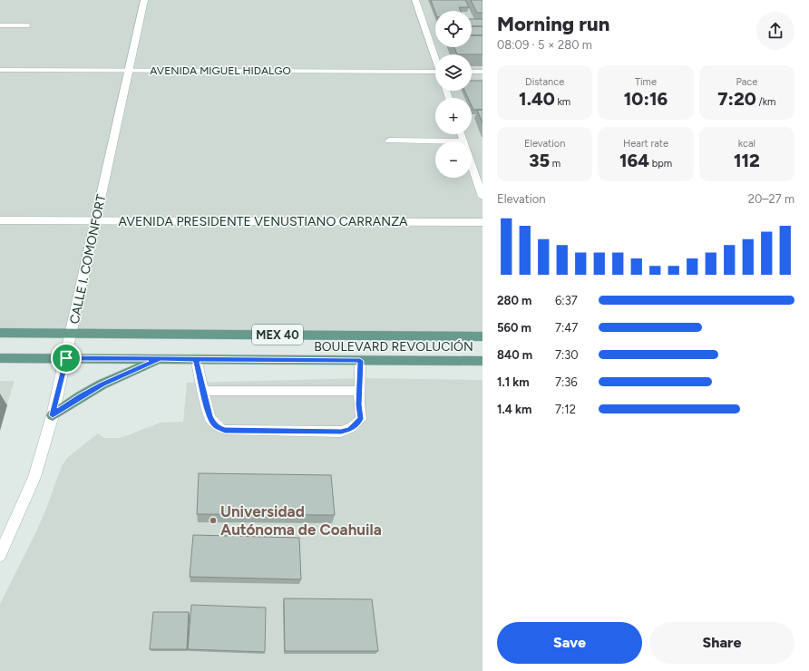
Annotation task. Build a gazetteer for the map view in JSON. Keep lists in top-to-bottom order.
{
  "streets": {
    "main road": ["MEX 40", "BOULEVARD REVOLUCIÓN"],
    "street": ["AVENIDA MIGUEL HIDALGO", "AVENIDA PRESIDENTE VENUSTIANO CARRANZA", "CALLE I. COMONFORT"]
  },
  "crossings": [
    ["AVENIDA MIGUEL HIDALGO", "CALLE I. COMONFORT"],
    ["AVENIDA PRESIDENTE VENUSTIANO CARRANZA", "CALLE I. COMONFORT"],
    ["CALLE I. COMONFORT", "MEX 40"],
    ["CALLE I. COMONFORT", "BOULEVARD REVOLUCIÓN"]
  ],
  "places": ["Universidad Autónoma de Coahuila"],
  "page": {
    "heading": ["Morning run", "08:09 · 5 × 280 m"],
    "map_buttons": ["+", "−"],
    "stats": [
      ["Distance", "1.40 km"],
      ["Time", "10:16"],
      ["Pace", "7:20 /km"],
      ["Elevation", "35 m"],
      ["Heart rate", "164 bpm"],
      ["kcal", "112"]
    ],
    "chart": ["Elevation", "20–27 m"],
    "list": [
      {
        "name": "280 m",
        "note": "6:37"
      },
      {
        "name": "560 m",
        "note": "7:47"
      },
      {
        "name": "840 m",
        "note": "7:30"
      },
      {
        "name": "1.1 km",
        "note": "7:36"
      },
      {
        "name": "1.4 km",
        "note": "7:12"
      }
    ],
    "buttons": ["Save", "Share"]
  }
}
